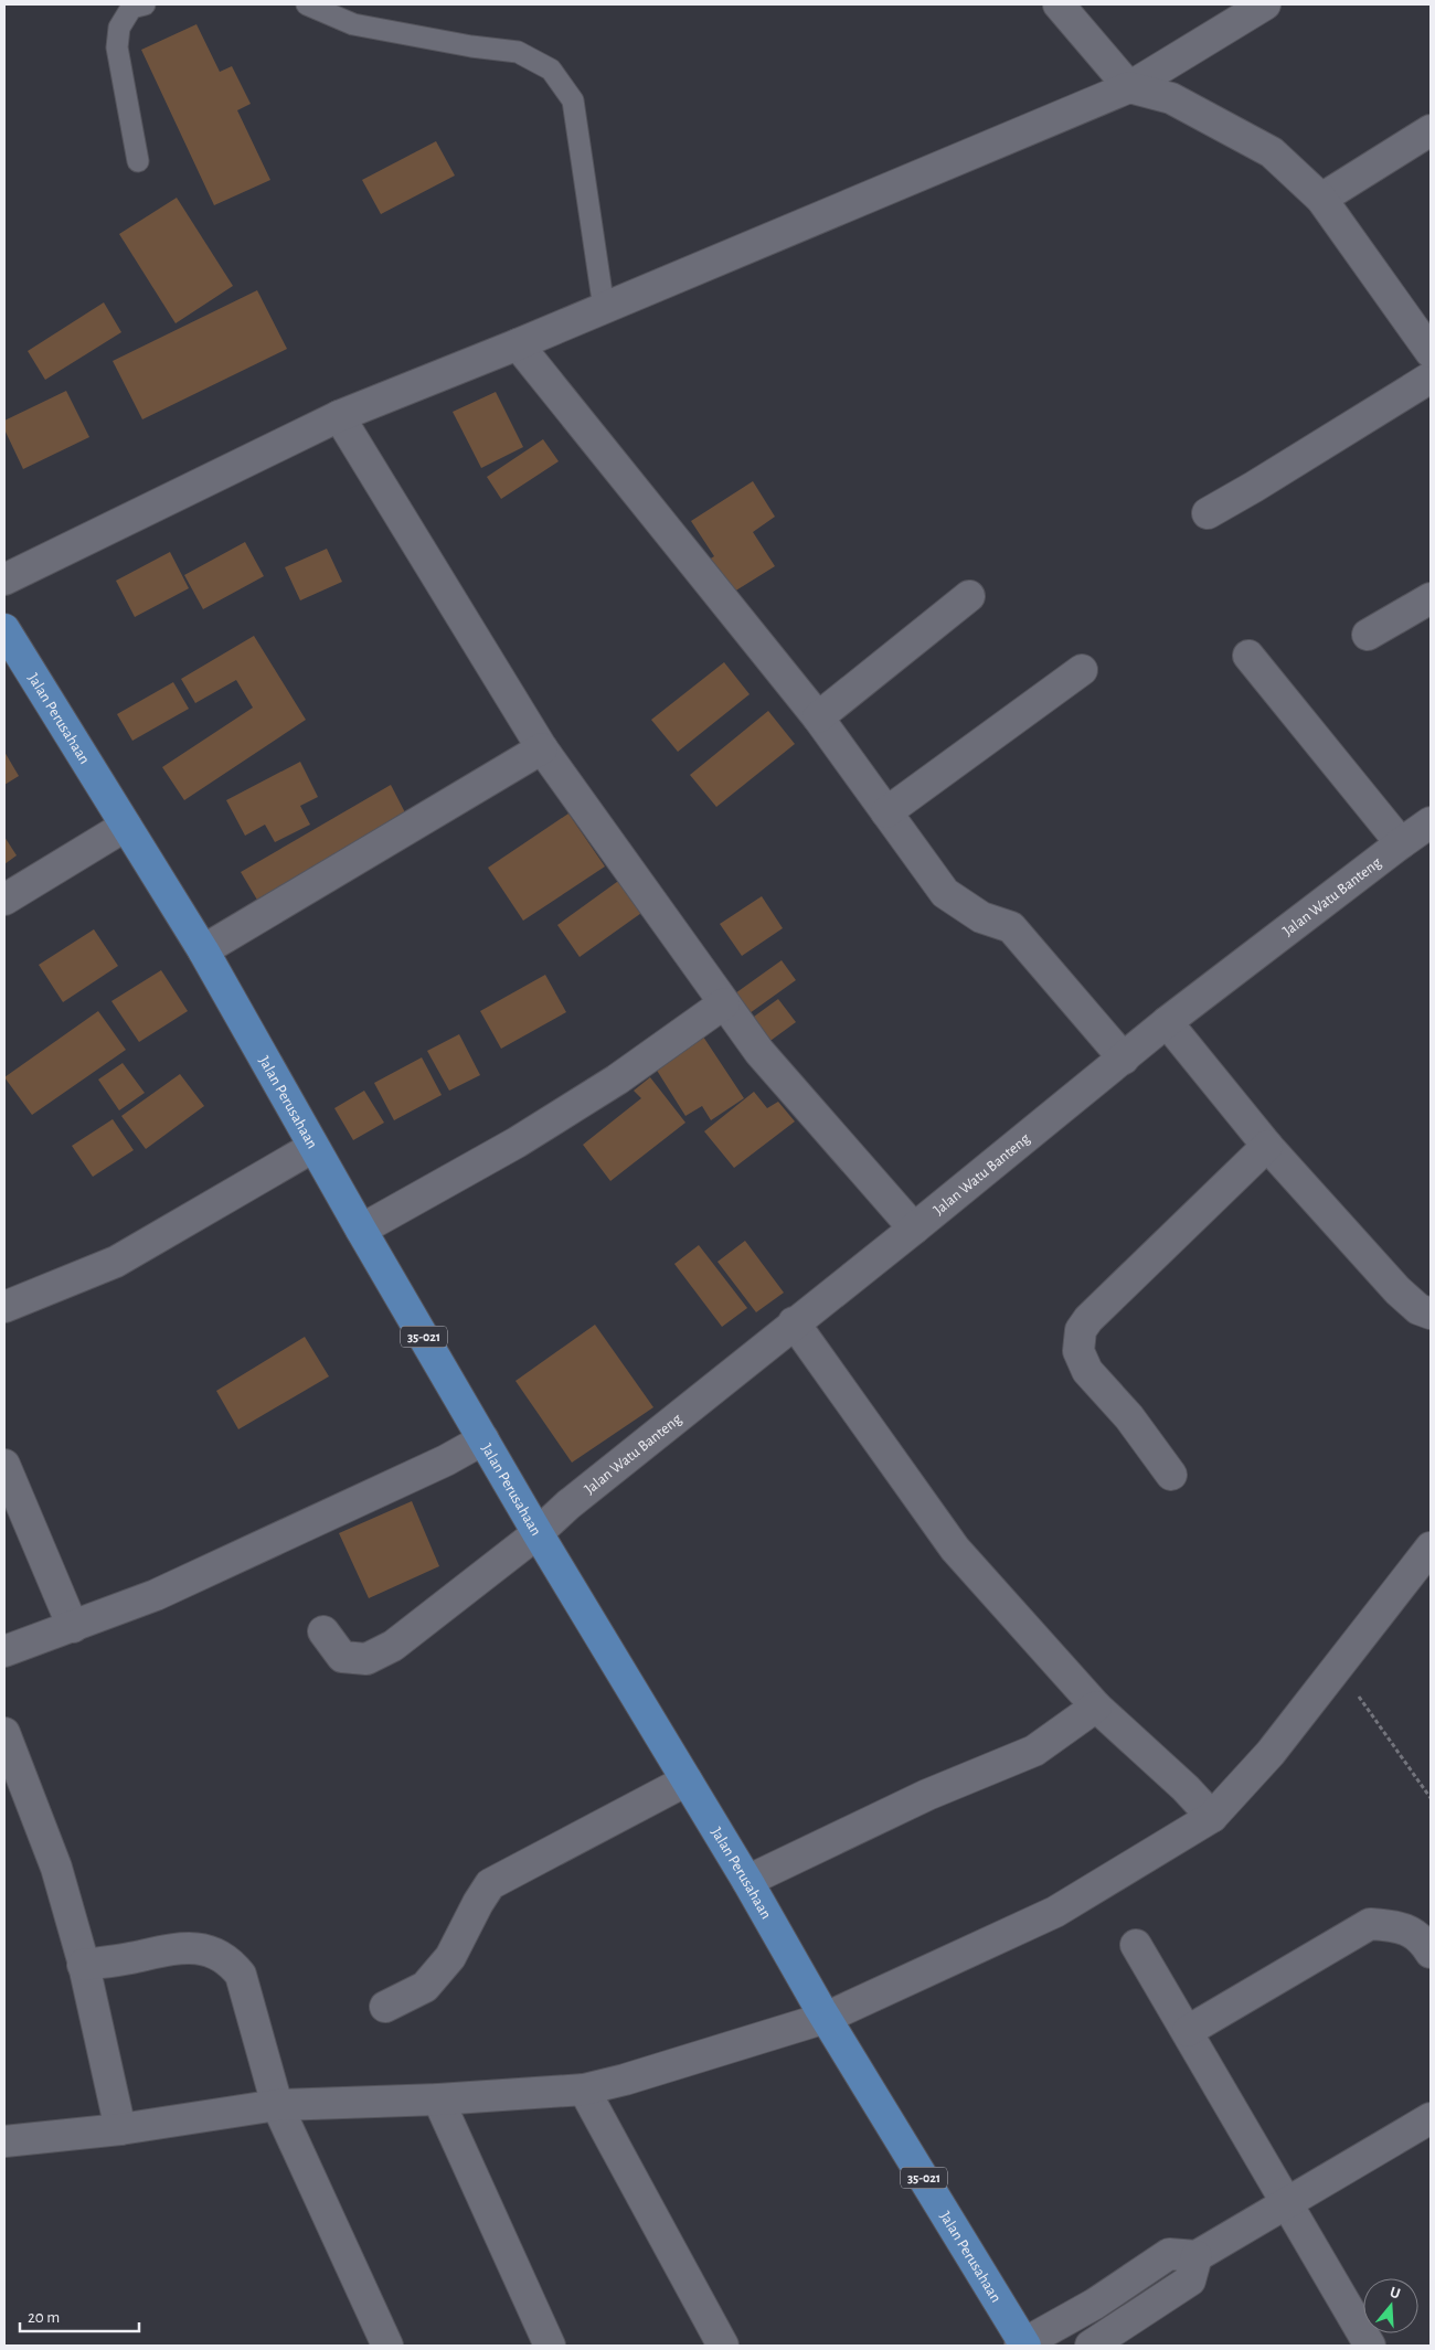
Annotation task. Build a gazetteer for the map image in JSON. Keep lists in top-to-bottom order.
{
  "streets": {
    "main road": ["Jalan Perusahaan", "35-021"],
    "street": ["Jalan Watu Banteng"]
  },
  "crossings": [
    ["Jalan Perusahaan", "Jalan Watu Banteng"]
  ],
  "scale_bar": "20 m",
  "north": "top"
}
